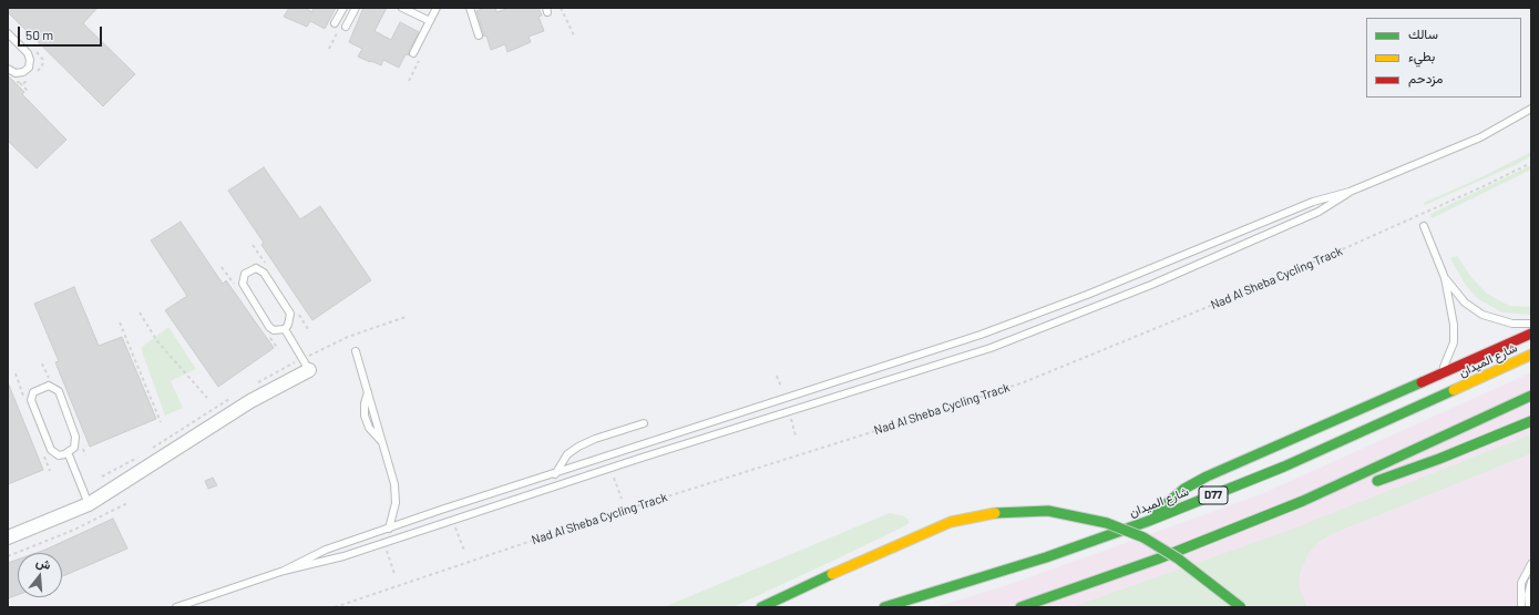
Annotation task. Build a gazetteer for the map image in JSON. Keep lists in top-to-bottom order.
{
  "streets": {
    "main road": ["شارع الميدان", "D77"],
    "path": ["Nad Al Sheba Cycling Track"]
  },
  "legend": ["سالك", "بطيء", "مزدحم"],
  "scale_bar": "50 m",
  "north": "top"
}
